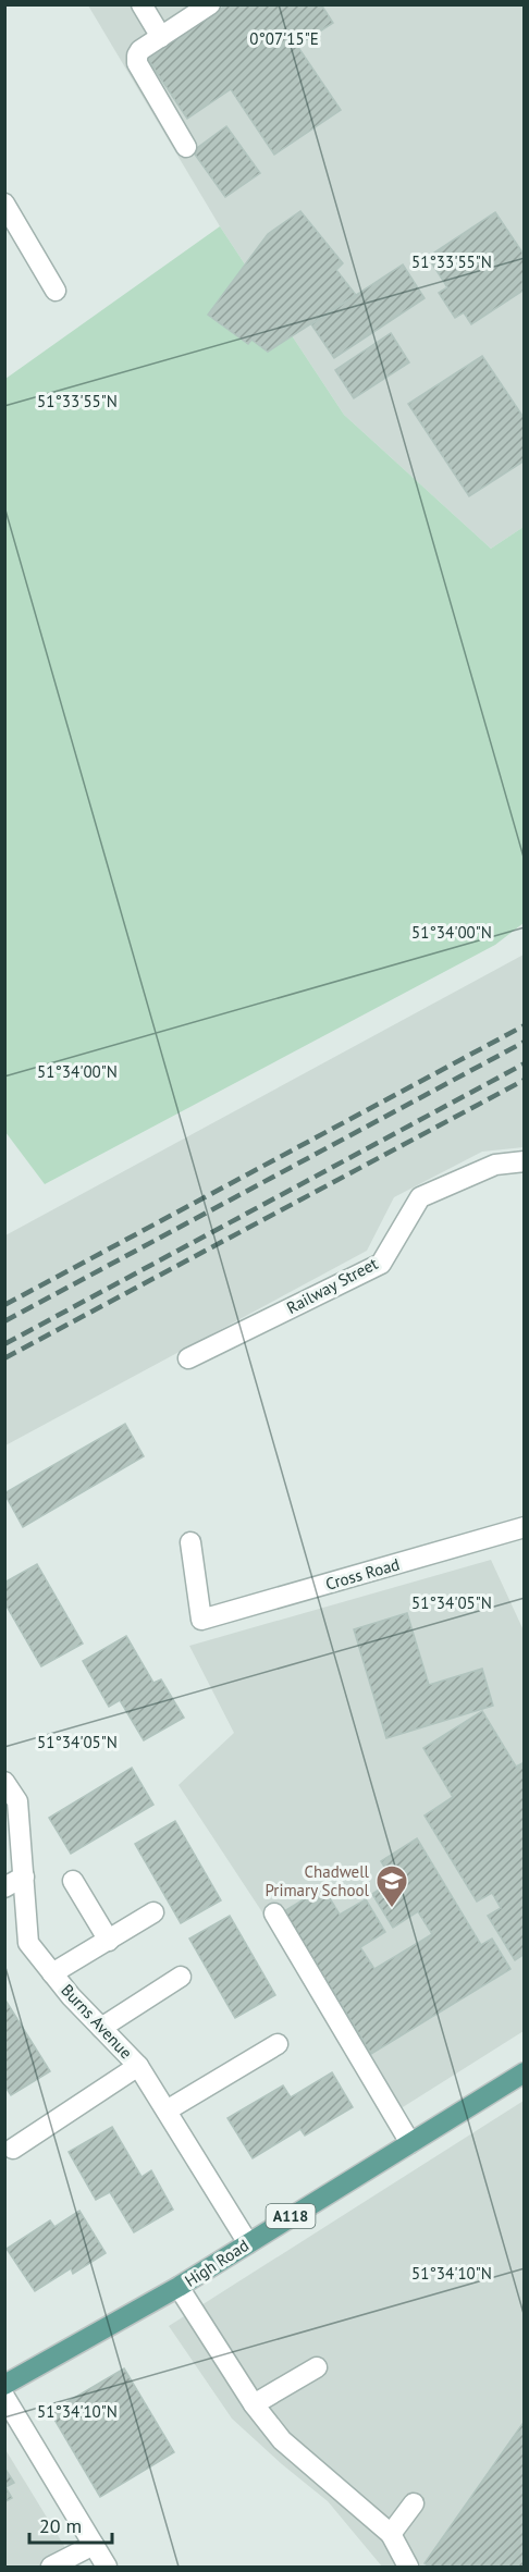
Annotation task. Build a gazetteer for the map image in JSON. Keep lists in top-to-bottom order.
{
  "streets": {
    "main road": ["A118", "High Road"],
    "street": ["Railway Street", "Cross Road", "Burns Avenue"]
  },
  "crossings": [
    ["Burns Avenue", "High Road"]
  ],
  "places": {
    "school or university": ["Chadwell Primary School"]
  },
  "scale_bar": "20 m",
  "coordinates": [
    "0°07'15\"E",
    "51°33'55\"N",
    "51°34'00\"N",
    "51°34'05\"N",
    "51°34'10\"N"
  ]
}
